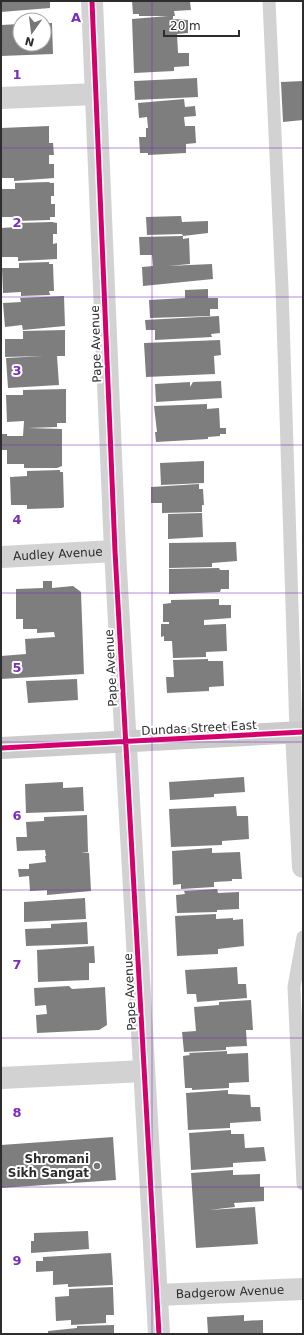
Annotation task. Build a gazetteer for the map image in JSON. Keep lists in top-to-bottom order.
{
  "streets": {
    "street": [
      "Pape Avenue",
      "Audley Avenue",
      "Dundas Street East",
      "Badgerow Avenue"
    ]
  },
  "crossings": [
    ["Pape Avenue", "Audley Avenue"],
    ["Pape Avenue", "Dundas Street East"],
    ["Pape Avenue", "Badgerow Avenue"]
  ],
  "places": ["Shromani Sikh Sangat"],
  "scale_bar": "20 m",
  "north": "bottom",
  "grid": {
    "columns": ["A"],
    "rows": [
      "1",
      "2",
      "3",
      "4",
      "5",
      "6",
      "7",
      "8",
      "9"
    ]
  }
}
